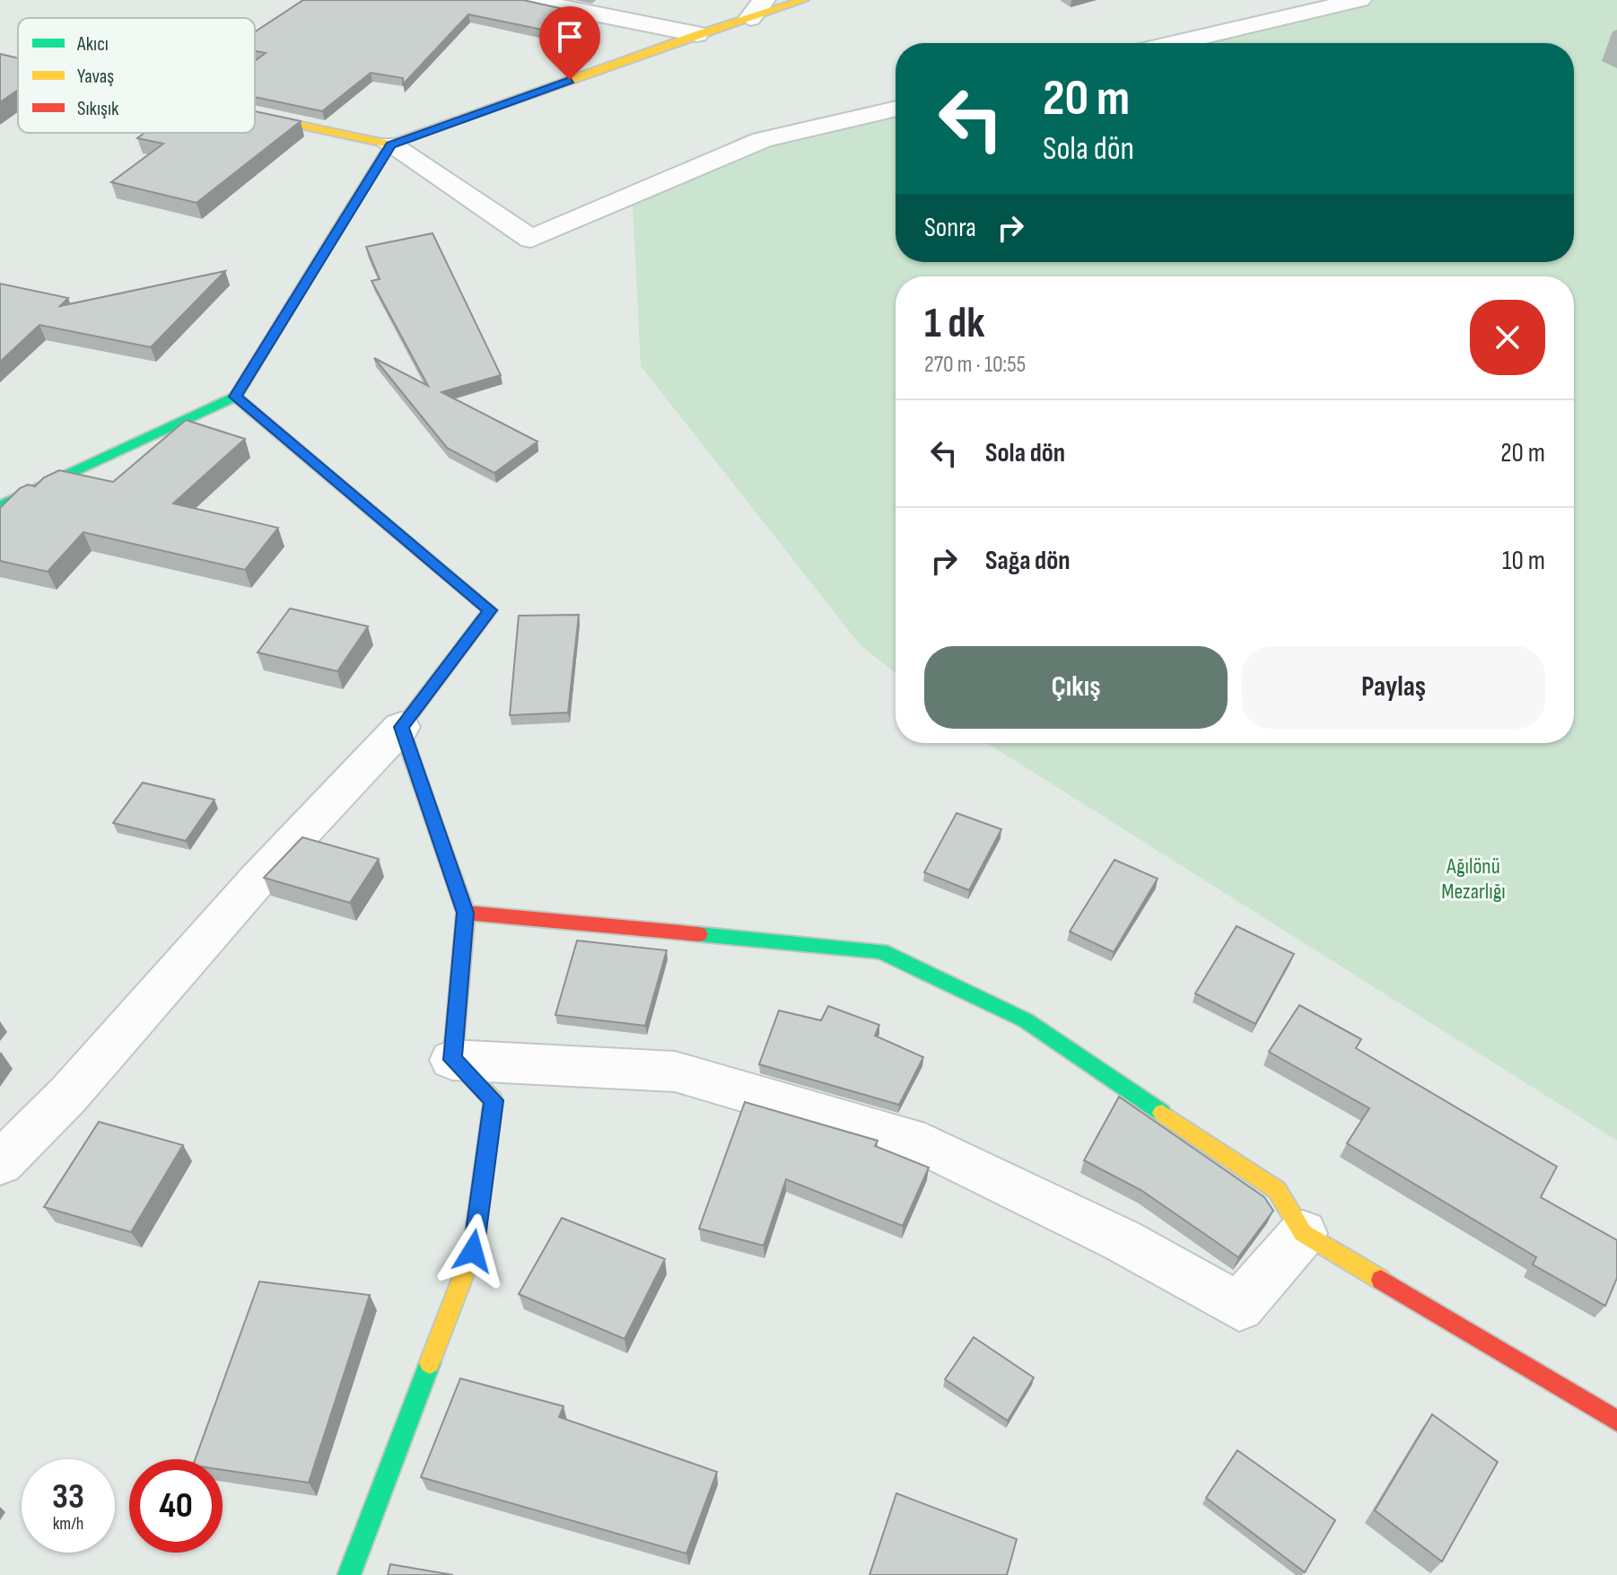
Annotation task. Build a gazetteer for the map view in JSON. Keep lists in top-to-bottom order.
{
  "parks": ["Ağılönü Mezarlığı"],
  "legend": ["Akıcı", "Yavaş", "Sıkışık"],
  "page": {
    "turn": ["20 m", "Sola dön"],
    "then": "Sonra",
    "heading": ["1 dk", "270 m · 10:55"],
    "list": [
      {
        "name": "Sola dön",
        "value": "20 m"
      },
      {
        "name": "Sağa dön",
        "value": "10 m"
      }
    ],
    "buttons": ["Çıkış", "Paylaş"],
    "speed": "33 km/h",
    "limit": "40"
  }
}
